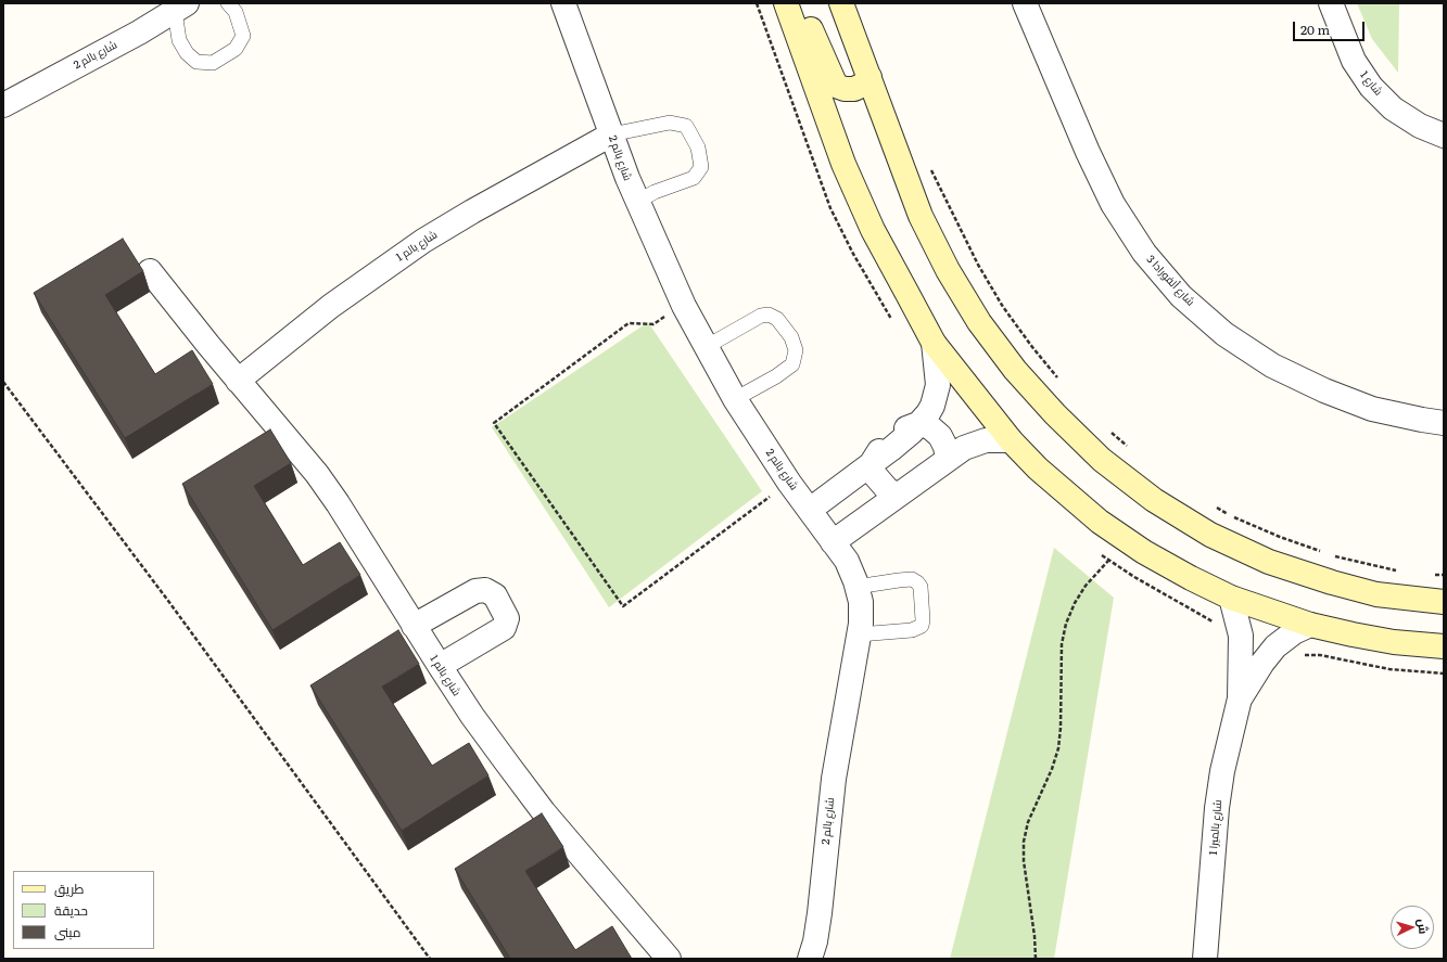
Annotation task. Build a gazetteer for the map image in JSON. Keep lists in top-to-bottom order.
{
  "streets": {
    "street": [
      "شارع بالم 2",
      "شارع 1",
      "شارع بالم 1",
      "شارع ألفورادا 3",
      "شارع بالميرا 1"
    ]
  },
  "crossings": [
    ["شارع بالم 2", "شارع بالم 1"]
  ],
  "legend": ["طريق", "حديقة", "مبنى"],
  "scale_bar": "20 m",
  "north": "right"
}
